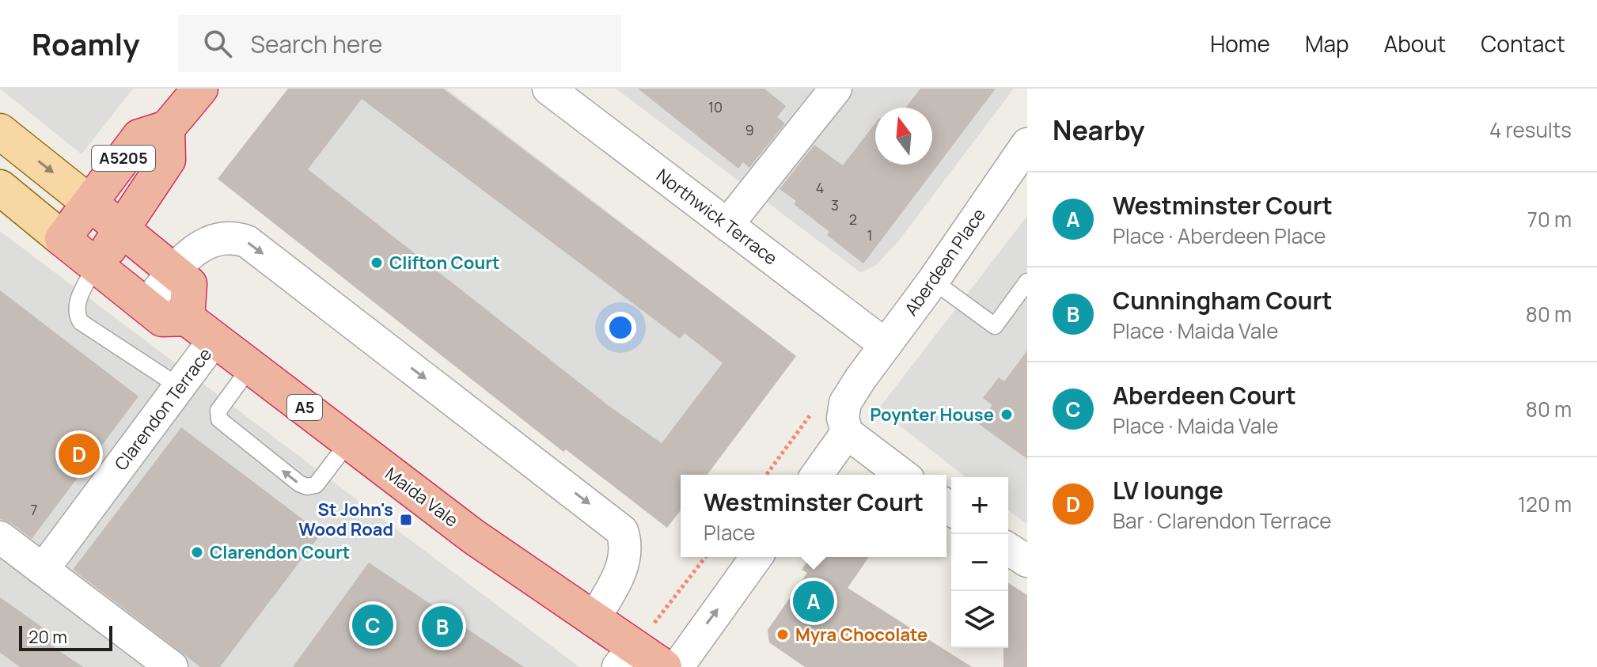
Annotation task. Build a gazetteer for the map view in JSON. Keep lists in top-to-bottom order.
{
  "streets": {
    "highway": ["A5205", "A5", "Maida Vale"],
    "street": ["Northwick Terrace", "Aberdeen Place", "Clarendon Terrace"]
  },
  "crossings": [
    ["Northwick Terrace", "Aberdeen Place"],
    ["Clarendon Terrace", "Maida Vale"]
  ],
  "places": {
    "other": [
      "Clifton Court",
      "Poynter House",
      "Clarendon Court",
      "Myra Chocolate"
    ],
    "transit": ["St John's Wood Road"]
  },
  "house_numbers": [
    "10",
    "9",
    "4",
    "3",
    "2",
    "1",
    "7"
  ],
  "scale_bar": "20 m",
  "north": "top",
  "page": {
    "header": "Roamly",
    "search": "Search here",
    "nav": [
      "Home",
      "Map",
      "About",
      "Contact"
    ],
    "heading": ["Nearby", "4 results"],
    "list": [
      {
        "mark": "A",
        "name": "Westminster Court",
        "note": "Place · Aberdeen Place",
        "value": "70 m"
      },
      {
        "mark": "B",
        "name": "Cunningham Court",
        "note": "Place · Maida Vale",
        "value": "80 m"
      },
      {
        "mark": "C",
        "name": "Aberdeen Court",
        "note": "Place · Maida Vale",
        "value": "80 m"
      },
      {
        "mark": "D",
        "name": "LV lounge",
        "note": "Bar · Clarendon Terrace",
        "value": "120 m"
      }
    ],
    "pins": [
      "D",
      "A",
      "C",
      "B"
    ],
    "popup": ["Westminster Court", "Place"],
    "map_buttons": ["+", "−"],
    "scale": "20 m"
  }
}
